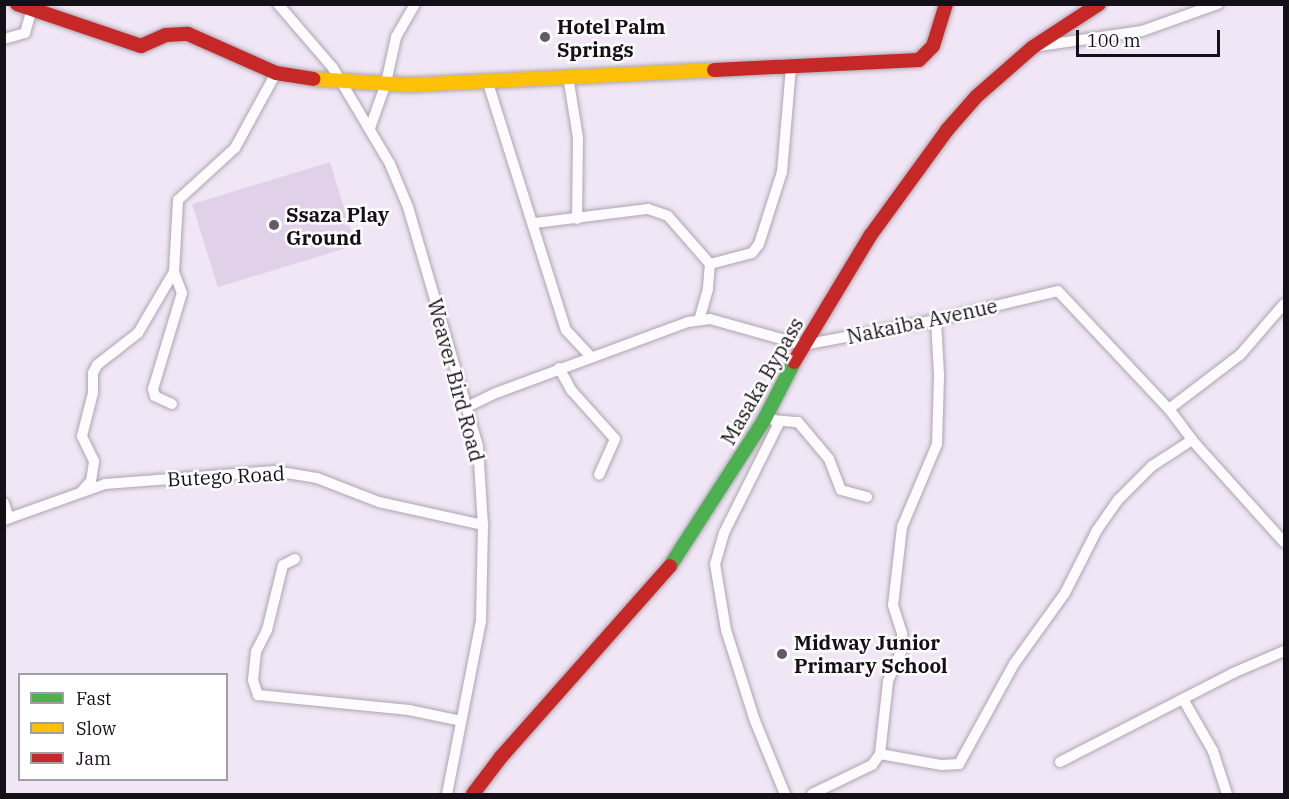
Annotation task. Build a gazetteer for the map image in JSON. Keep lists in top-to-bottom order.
{
  "streets": {
    "main road": ["Masaka Bypass"],
    "street": ["Nakaiba Avenue", "Weaver Bird Road", "Butego Road"]
  },
  "crossings": [
    ["Nakaiba Avenue", "Masaka Bypass"],
    ["Weaver Bird Road", "Butego Road"]
  ],
  "places": ["Hotel Palm Springs", "Ssaza Play Ground", "Midway Junior Primary School"],
  "legend": ["Fast", "Slow", "Jam"],
  "scale_bar": "100 m"
}
